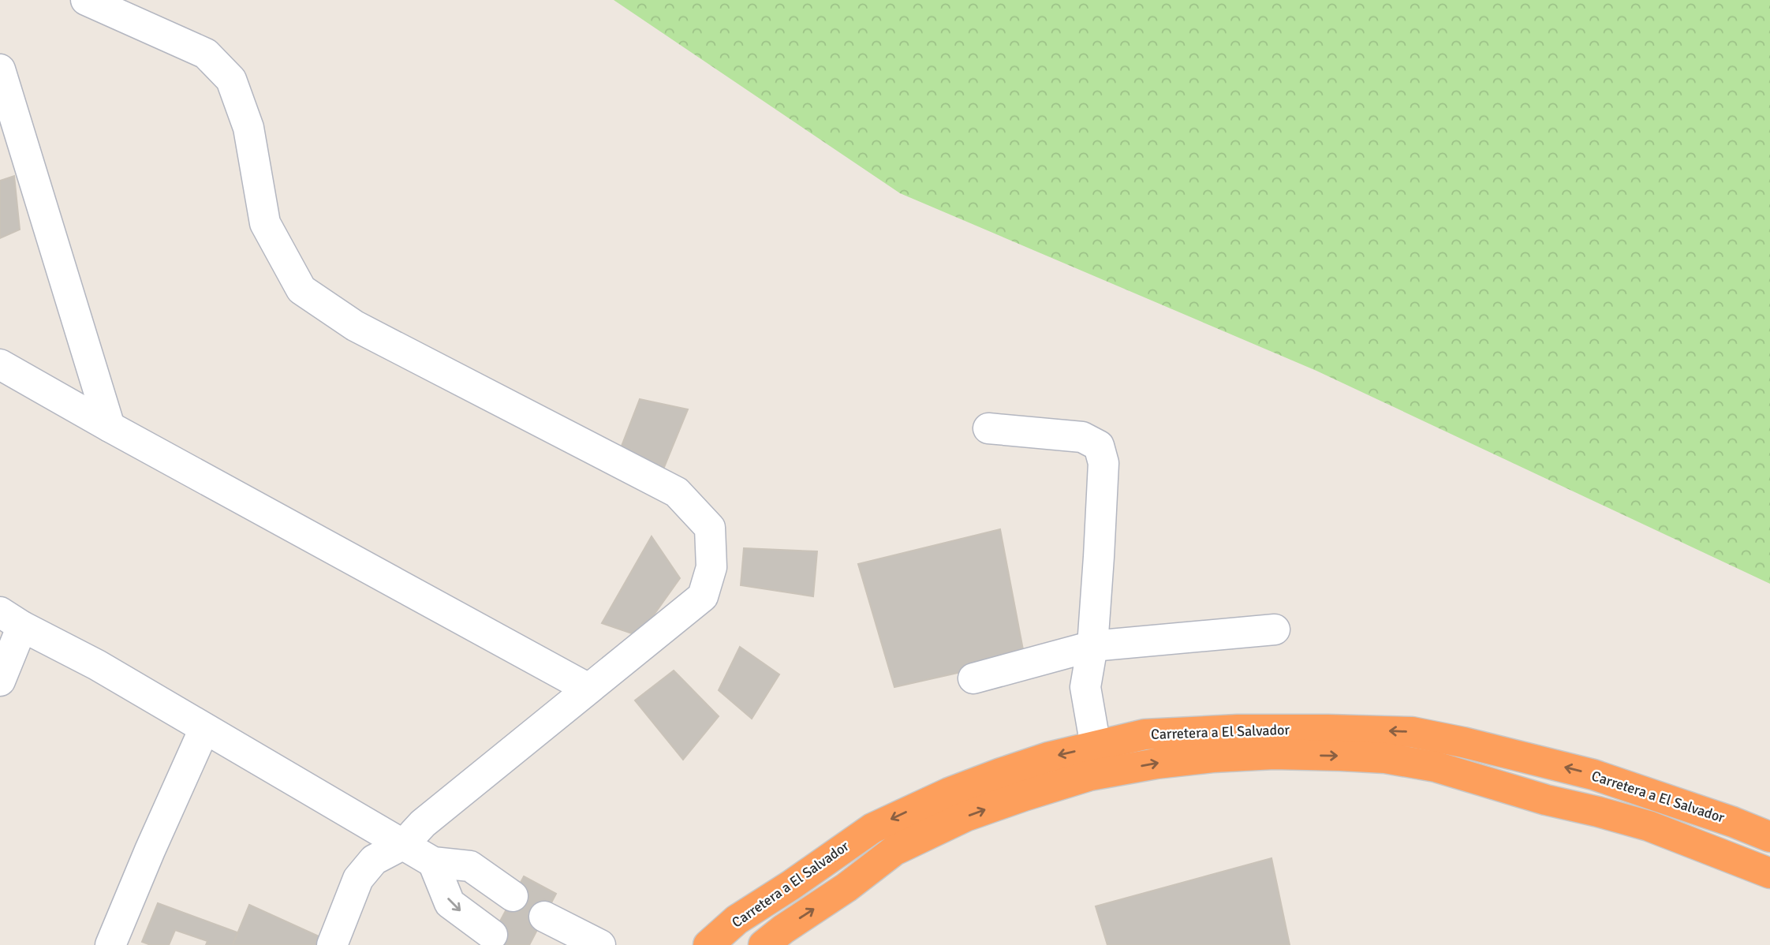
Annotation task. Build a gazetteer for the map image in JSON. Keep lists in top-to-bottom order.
{
  "streets": {
    "highway": ["Carretera a El Salvador"]
  }
}
